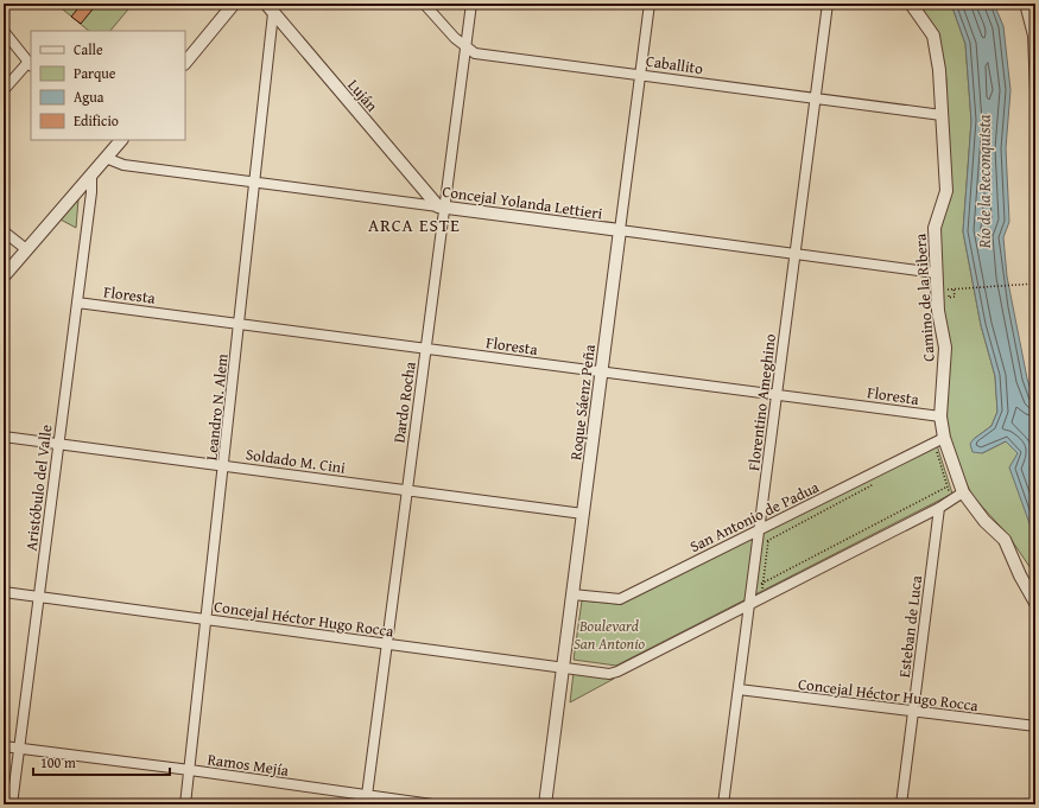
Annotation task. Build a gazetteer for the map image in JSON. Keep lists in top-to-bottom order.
{
  "streets": {
    "street": [
      "Caballito",
      "Luján",
      "Concejal Yolanda Lettieri",
      "Floresta",
      "Camino de la Ribera",
      "Dardo Rocha",
      "Roque Sáenz Peña",
      "Florentino Ameghino",
      "Leandro N. Alem",
      "Soldado M. Cini",
      "Aristóbulo del Valle",
      "San Antonio de Padua",
      "Concejal Héctor Hugo Rocca",
      "Esteban de Luca",
      "Ramos Mejía"
    ]
  },
  "crossings": [
    ["Caballito", "Camino de la Ribera"],
    ["Caballito", "Dardo Rocha"],
    ["Caballito", "Roque Sáenz Peña"],
    ["Caballito", "Florentino Ameghino"],
    ["Luján", "Concejal Yolanda Lettieri"],
    ["Luján", "Dardo Rocha"],
    ["Luján", "Leandro N. Alem"],
    ["Concejal Yolanda Lettieri", "Camino de la Ribera"],
    ["Concejal Yolanda Lettieri", "Dardo Rocha"],
    ["Concejal Yolanda Lettieri", "Roque Sáenz Peña"],
    ["Concejal Yolanda Lettieri", "Florentino Ameghino"],
    ["Concejal Yolanda Lettieri", "Leandro N. Alem"],
    ["Floresta", "Camino de la Ribera"],
    ["Floresta", "Dardo Rocha"],
    ["Floresta", "Roque Sáenz Peña"],
    ["Floresta", "Florentino Ameghino"],
    ["Floresta", "Leandro N. Alem"],
    ["Floresta", "Aristóbulo del Valle"],
    ["Camino de la Ribera", "San Antonio de Padua"],
    ["Dardo Rocha", "Soldado M. Cini"],
    ["Dardo Rocha", "Concejal Héctor Hugo Rocca"],
    ["Dardo Rocha", "Ramos Mejía"],
    ["Roque Sáenz Peña", "Soldado M. Cini"],
    ["Roque Sáenz Peña", "San Antonio de Padua"],
    ["Roque Sáenz Peña", "Concejal Héctor Hugo Rocca"],
    ["Florentino Ameghino", "San Antonio de Padua"],
    ["Florentino Ameghino", "Concejal Héctor Hugo Rocca"],
    ["Leandro N. Alem", "Soldado M. Cini"],
    ["Leandro N. Alem", "Concejal Héctor Hugo Rocca"],
    ["Leandro N. Alem", "Ramos Mejía"],
    ["Soldado M. Cini", "Aristóbulo del Valle"],
    ["Aristóbulo del Valle", "Concejal Héctor Hugo Rocca"],
    ["Aristóbulo del Valle", "Ramos Mejía"],
    ["Concejal Héctor Hugo Rocca", "Esteban de Luca"]
  ],
  "districts": ["ARCA ESTE"],
  "water": ["Río de la Reconquista"],
  "parks": ["Boulevard San Antonio"],
  "legend": [
    "Calle",
    "Parque",
    "Agua",
    "Edificio"
  ],
  "scale_bar": "100 m"
}
